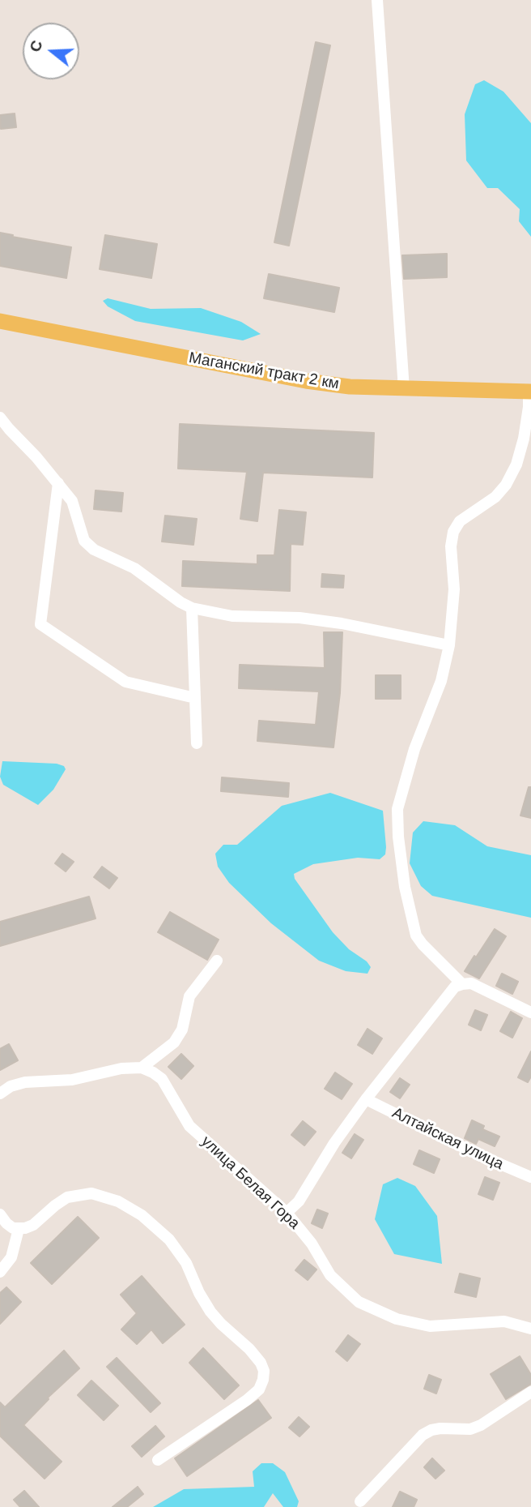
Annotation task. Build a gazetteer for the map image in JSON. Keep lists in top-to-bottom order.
{
  "streets": {
    "main road": ["Маганский тракт 2 км"],
    "street": ["Алтайская улица", "улица Белая Гора"]
  },
  "north": "left"
}
